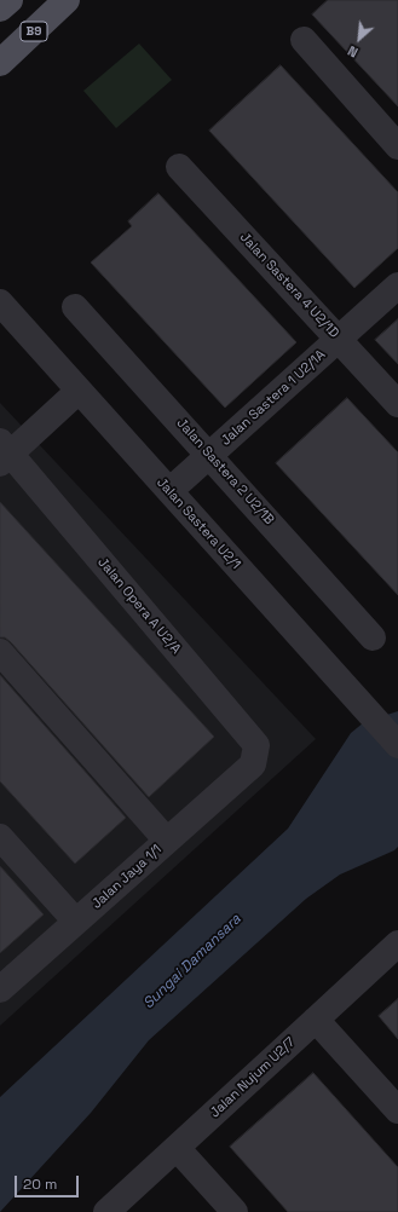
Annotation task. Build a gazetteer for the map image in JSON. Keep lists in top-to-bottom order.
{
  "streets": {
    "main road": ["B9"],
    "street": [
      "Jalan Sastera 4 U2/1D",
      "Jalan Sastera 1 U2/1A",
      "Jalan Sastera 2 U2/1B",
      "Jalan Sastera U2/1",
      "Jalan Opera A U2/A",
      "Jalan Jaya 1/1",
      "Jalan Nujum U2/7"
    ]
  },
  "crossings": [
    ["Jalan Sastera 4 U2/1D", "Jalan Sastera 1 U2/1A"],
    ["Jalan Sastera 1 U2/1A", "Jalan Sastera 2 U2/1B"],
    ["Jalan Sastera 1 U2/1A", "Jalan Sastera U2/1"],
    ["Jalan Opera A U2/A", "Jalan Jaya 1/1"]
  ],
  "water": ["Sungai Damansara"],
  "scale_bar": "20 m",
  "north": "bottom left"
}
